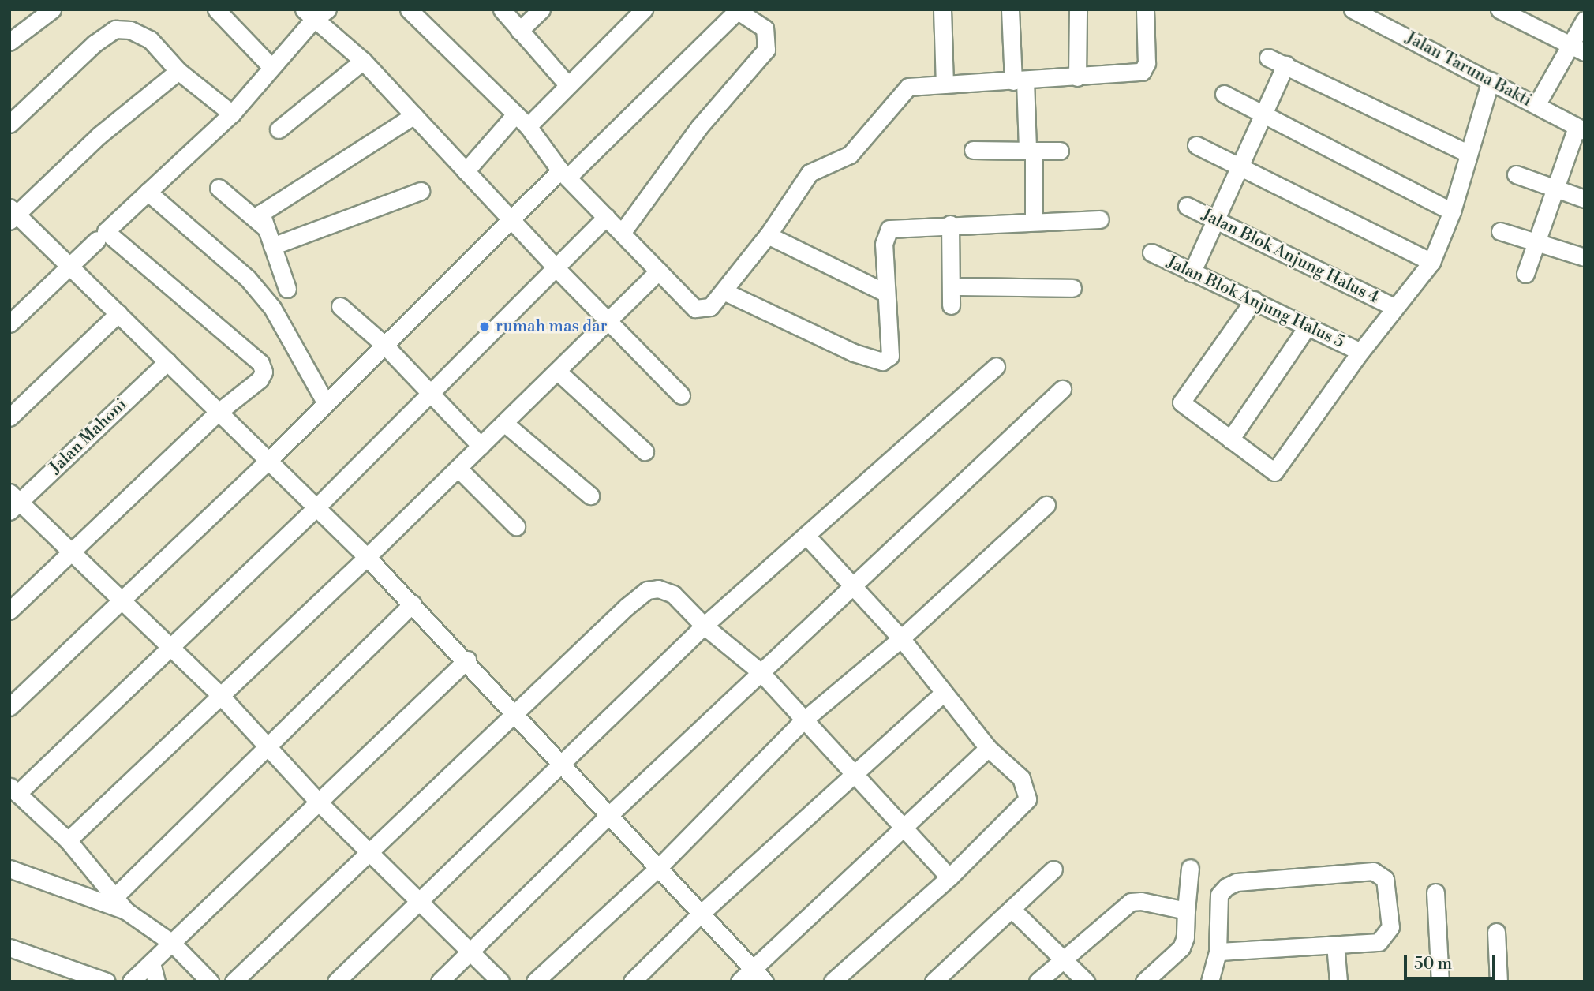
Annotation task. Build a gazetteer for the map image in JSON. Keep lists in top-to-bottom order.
{
  "streets": {
    "street": [
      "Jalan Taruna Bakti",
      "Jalan Blok Anjung Halus 4",
      "Jalan Blok Anjung Halus 5",
      "Jalan Mahoni"
    ]
  },
  "places": ["rumah mas dar"],
  "scale_bar": "50 m"
}
